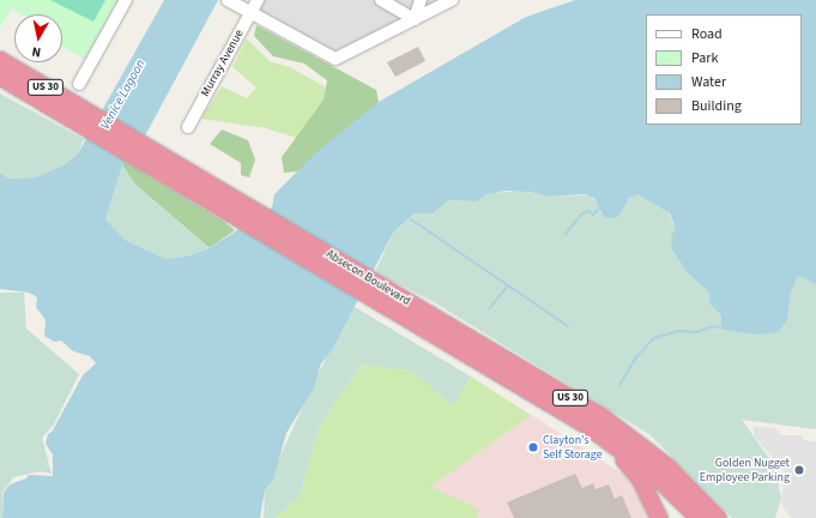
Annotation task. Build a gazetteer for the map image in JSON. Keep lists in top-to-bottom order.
{
  "streets": {
    "highway": ["US 30", "Absecon Boulevard"],
    "street": ["Murray Avenue"]
  },
  "water": ["Venice Lagoon"],
  "places": ["Clayton's Self Storage", "Golden Nugget Employee Parking"],
  "legend": [
    "Road",
    "Park",
    "Water",
    "Building"
  ],
  "north": "bottom"
}
